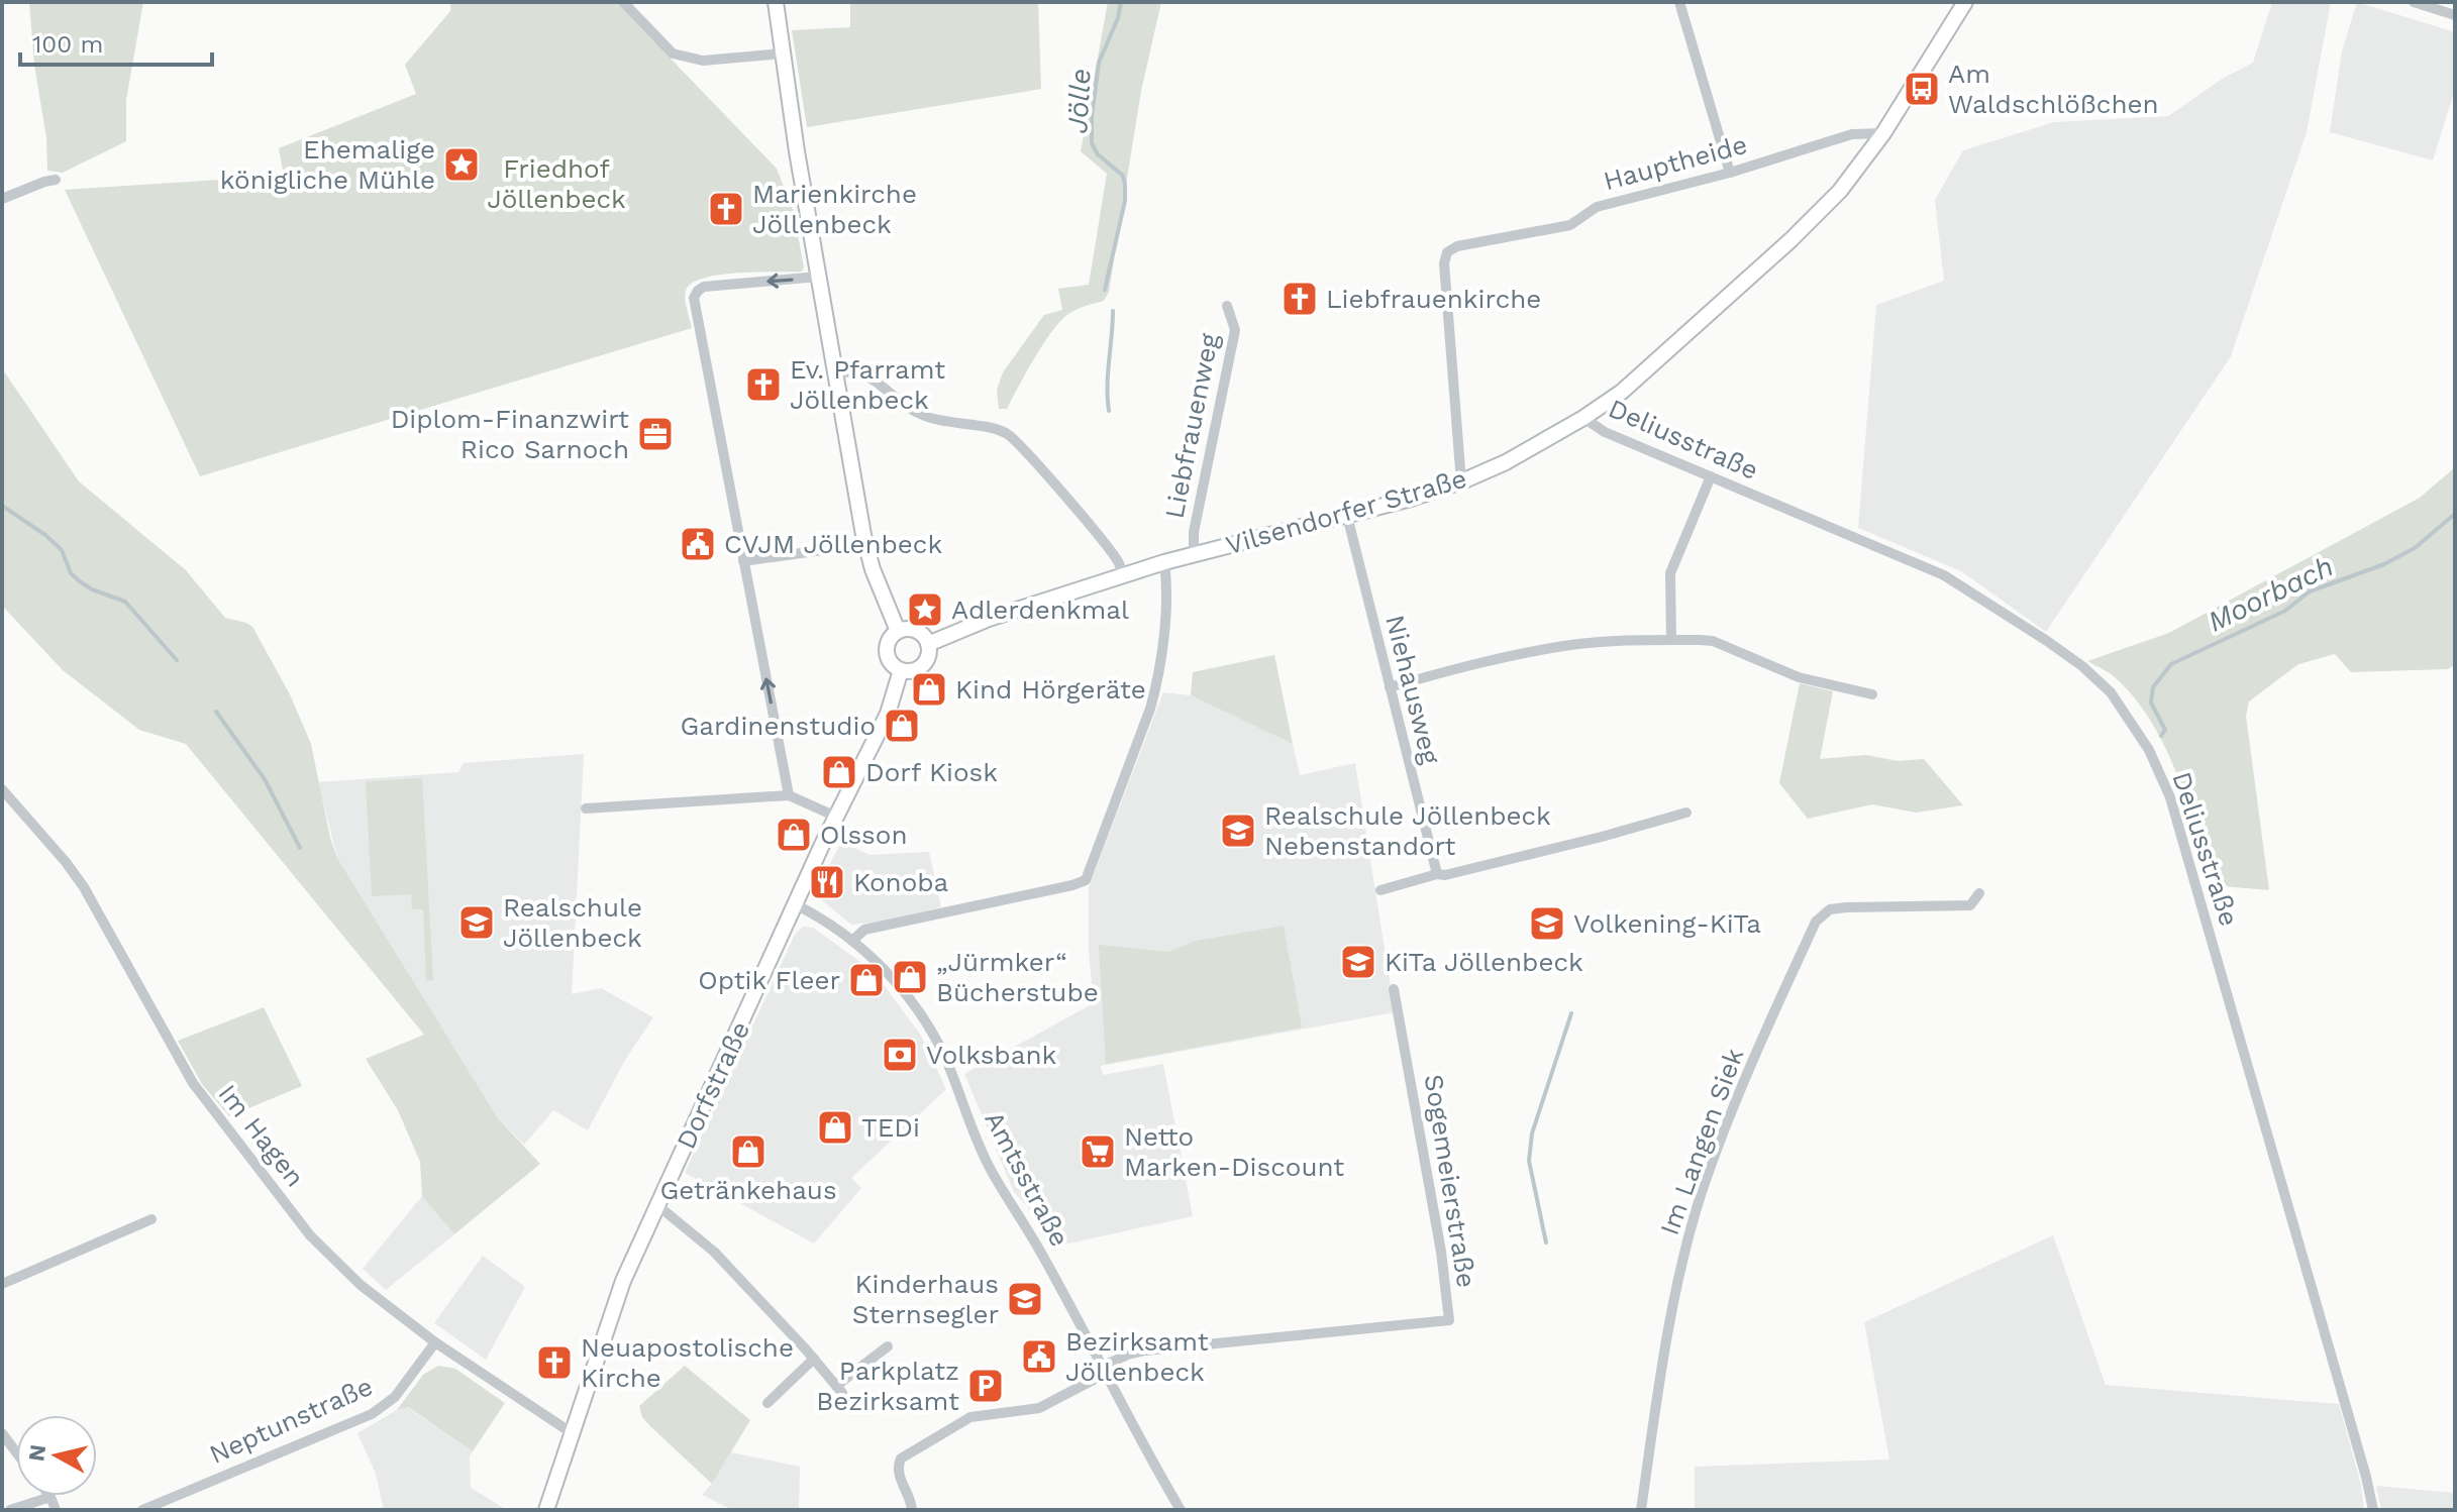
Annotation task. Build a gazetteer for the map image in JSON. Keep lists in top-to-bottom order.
{
  "streets": {
    "main road": ["Vilsendorfer Straße", "Dorfstraße"],
    "street": [
      "Hauptheide",
      "Liebfrauenweg",
      "Deliusstraße",
      "Niehausweg",
      "Im Hagen",
      "Im Langen Siek",
      "Amtsstraße",
      "Sogemeierstraße",
      "Neptunstraße"
    ]
  },
  "crossings": [
    ["Hauptheide", "Vilsendorfer Straße"],
    ["Liebfrauenweg", "Vilsendorfer Straße"],
    ["Deliusstraße", "Vilsendorfer Straße"],
    ["Vilsendorfer Straße", "Niehausweg"],
    ["Vilsendorfer Straße", "Dorfstraße"],
    ["Dorfstraße", "Im Hagen"],
    ["Dorfstraße", "Amtsstraße"],
    ["Im Hagen", "Neptunstraße"],
    ["Amtsstraße", "Sogemeierstraße"]
  ],
  "water": ["Jölle", "Moorbach"],
  "parks": ["Friedhof Jöllenbeck"],
  "places": {
    "bus stop": ["Am Waldschlößchen"],
    "place": ["Ehemalige königliche Mühle", "Adlerdenkmal"],
    "church": [
      "Marienkirche Jöllenbeck",
      "Liebfrauenkirche",
      "Ev. Pfarramt Jöllenbeck",
      "Neuapostolische Kirche"
    ],
    "office": ["Diplom-Finanzwirt Rico Sarnoch"],
    "public building": ["CVJM Jöllenbeck", "Bezirksamt Jöllenbeck"],
    "shop": [
      "Kind Hörgeräte",
      "Gardinenstudio",
      "Dorf Kiosk",
      "Olsson",
      "„Jürmker“ Bücherstube",
      "Optik Fleer",
      "TEDi",
      "Getränkehaus"
    ],
    "school or university": [
      "Realschule Jöllenbeck Nebenstandort",
      "Realschule Jöllenbeck",
      "Volkening-KiTa",
      "KiTa Jöllenbeck",
      "Kinderhaus Sternsegler"
    ],
    "restaurant": ["Konoba"],
    "bank": ["Volksbank"],
    "supermarket": ["Netto Marken-Discount"],
    "parking": ["Parkplatz Bezirksamt"]
  },
  "scale_bar": "100 m",
  "north": "left"
}
